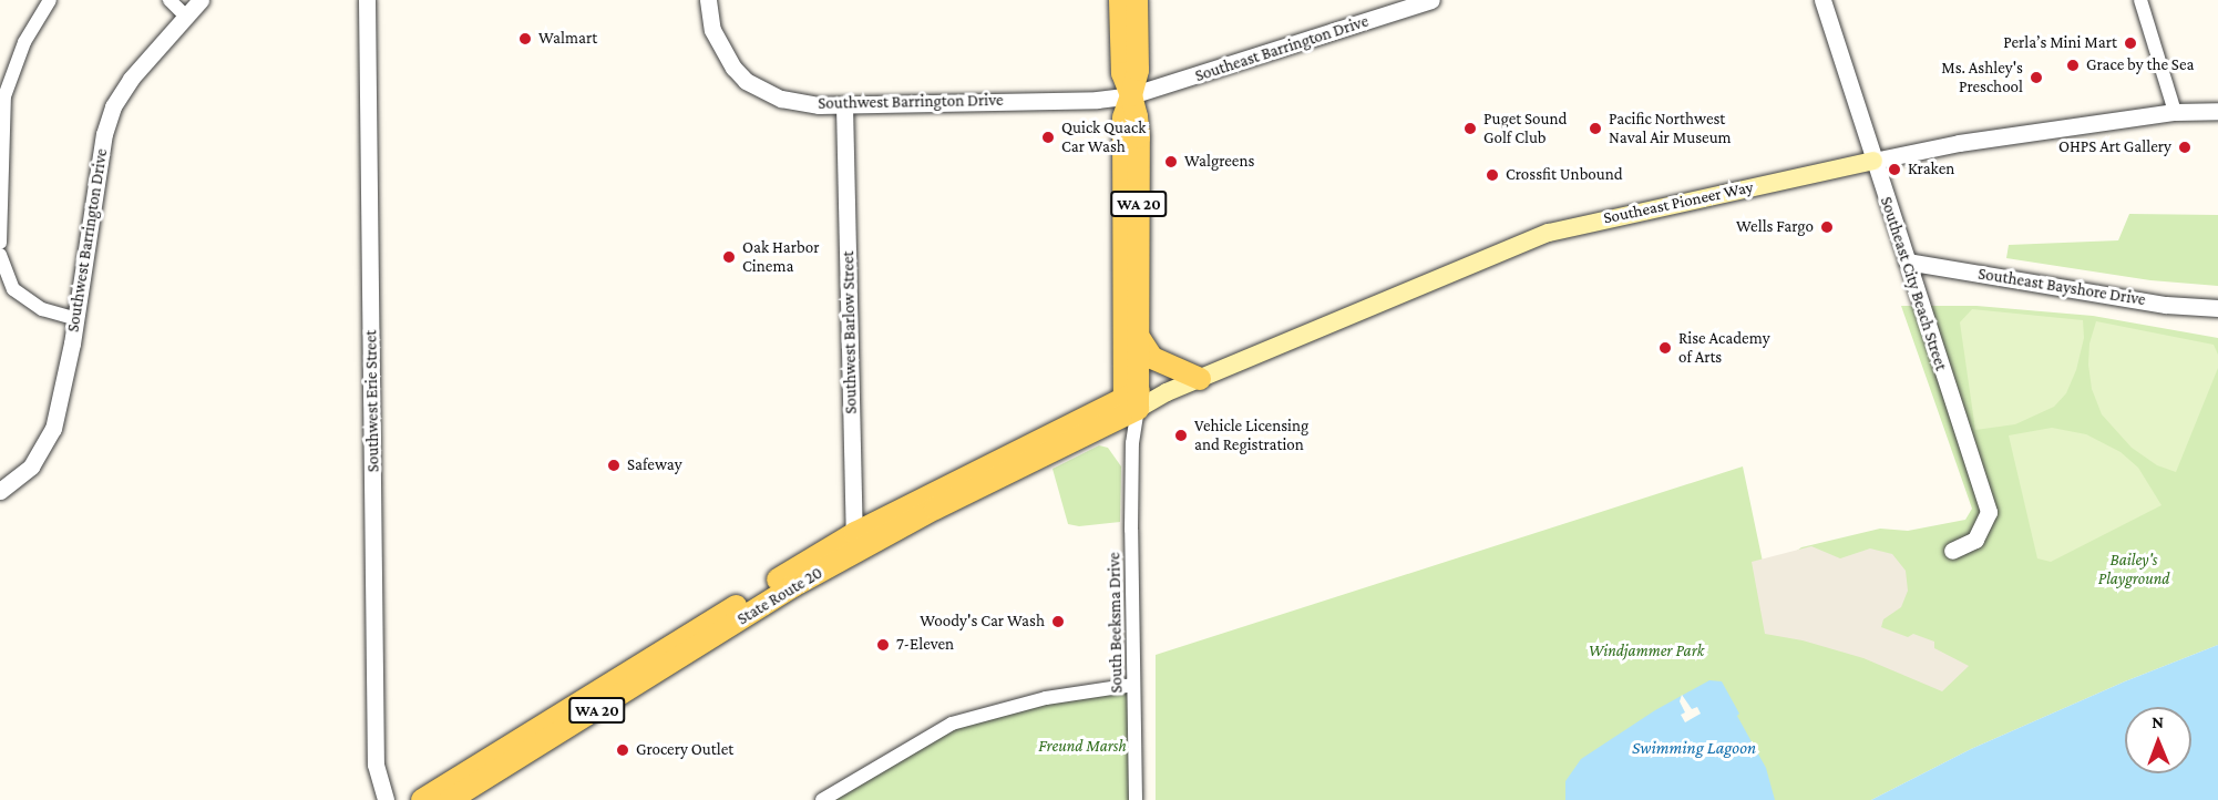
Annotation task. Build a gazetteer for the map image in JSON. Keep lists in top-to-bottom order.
{
  "streets": {
    "main road": ["Southeast Pioneer Way", "WA 20", "State Route 20"],
    "street": [
      "Southeast Barrington Drive",
      "Southwest Barrington Drive",
      "Southeast City Beach Street",
      "Southeast Bayshore Drive",
      "Southwest Barlow Street",
      "Southwest Erie Street",
      "South Beeksma Drive"
    ]
  },
  "crossings": [
    ["Southeast Barrington Drive", "Southwest Barrington Drive"],
    ["Southeast Barrington Drive", "WA 20"],
    ["Southwest Barrington Drive", "WA 20"],
    ["Southwest Barrington Drive", "Southwest Barlow Street"],
    ["Southeast Pioneer Way", "WA 20"],
    ["Southeast Pioneer Way", "Southeast City Beach Street"],
    ["Southeast Pioneer Way", "State Route 20"],
    ["Southeast Pioneer Way", "South Beeksma Drive"],
    ["WA 20", "Southwest Barlow Street"],
    ["WA 20", "State Route 20"],
    ["WA 20", "South Beeksma Drive"],
    ["Southeast City Beach Street", "Southeast Bayshore Drive"],
    ["Southwest Barlow Street", "State Route 20"],
    ["State Route 20", "South Beeksma Drive"]
  ],
  "water": ["Swimming Lagoon"],
  "parks": ["Bailey's Playground", "Windjammer Park", "Freund Marsh"],
  "places": [
    "Walmart",
    "Perla’s Mini Mart",
    "Grace by the Sea",
    "Ms. Ashley's Preschool",
    "Puget Sound Golf Club",
    "Pacific Northwest Naval Air Museum",
    "Quick Quack Car Wash",
    "OHPS Art Gallery",
    "Walgreens",
    "Kraken",
    "Crossfit Unbound",
    "Wells Fargo",
    "Oak Harbor Cinema",
    "Rise Academy of Arts",
    "Vehicle Licensing and Registration",
    "Safeway",
    "Woody's Car Wash",
    "7-Eleven",
    "Grocery Outlet"
  ],
  "north": "top"
}
